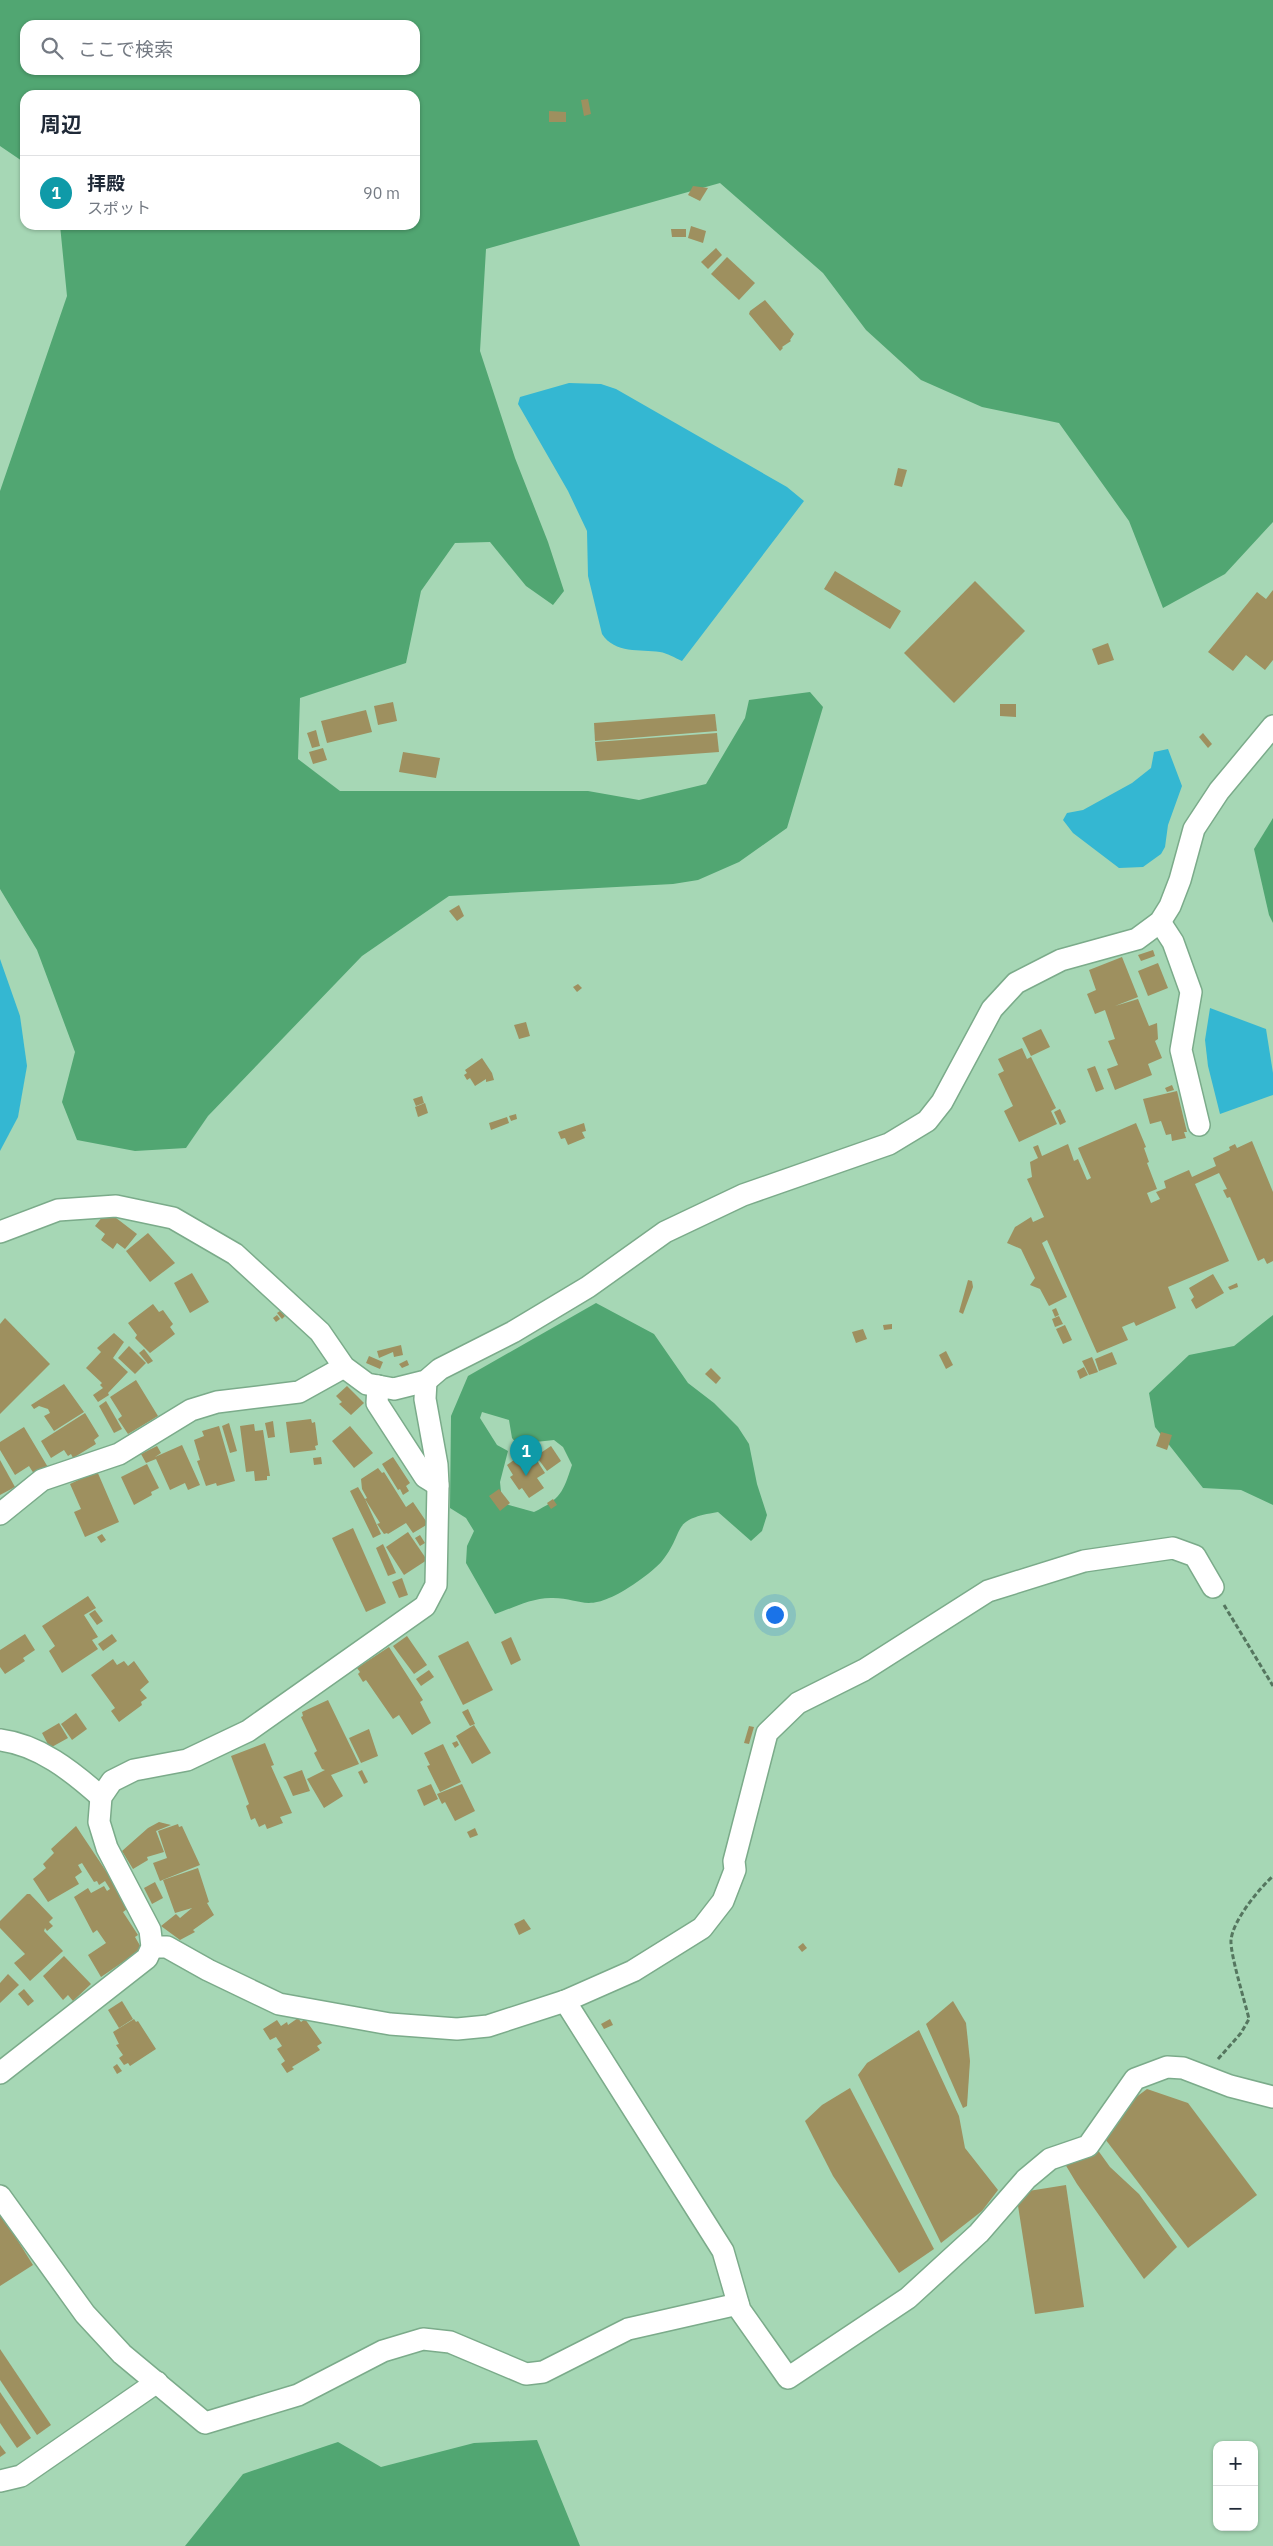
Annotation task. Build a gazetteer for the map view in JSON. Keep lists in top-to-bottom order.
{
  "page": {
    "search": "ここで検索",
    "heading": "周辺",
    "list": [
      {
        "mark": "1",
        "name": "拝殿",
        "note": "スポット",
        "value": "90 m"
      }
    ],
    "pins": "1",
    "map_buttons": ["+", "−"]
  }
}
